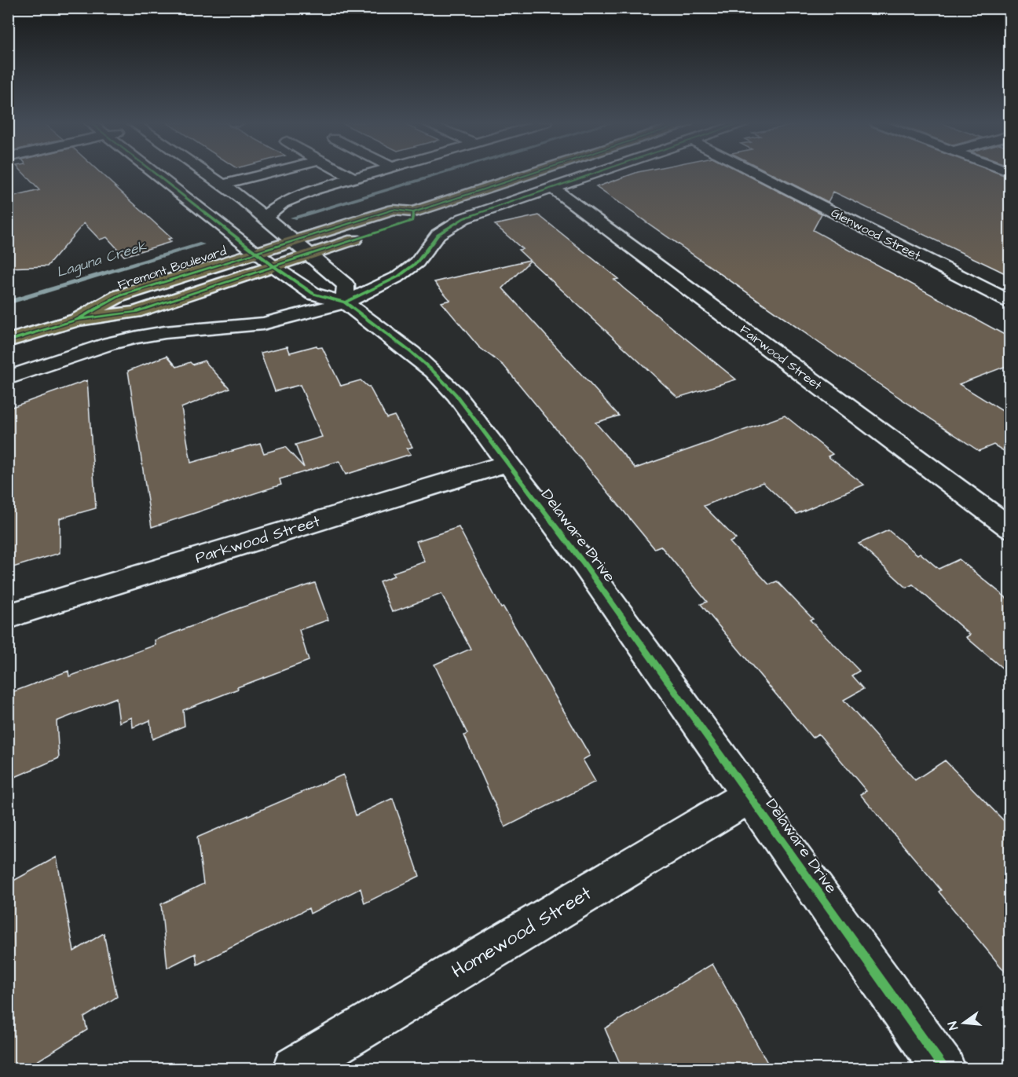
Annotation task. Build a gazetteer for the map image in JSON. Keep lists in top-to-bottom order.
{
  "streets": {
    "main road": ["Fremont Boulevard"],
    "street": [
      "Glenwood Street",
      "Fairwood Street",
      "Delaware Drive",
      "Parkwood Street",
      "Homewood Street"
    ]
  },
  "crossings": [
    ["Fremont Boulevard", "Delaware Drive"],
    ["Delaware Drive", "Parkwood Street"],
    ["Delaware Drive", "Homewood Street"]
  ],
  "water": ["Laguna Creek"],
  "north": "left"
}
